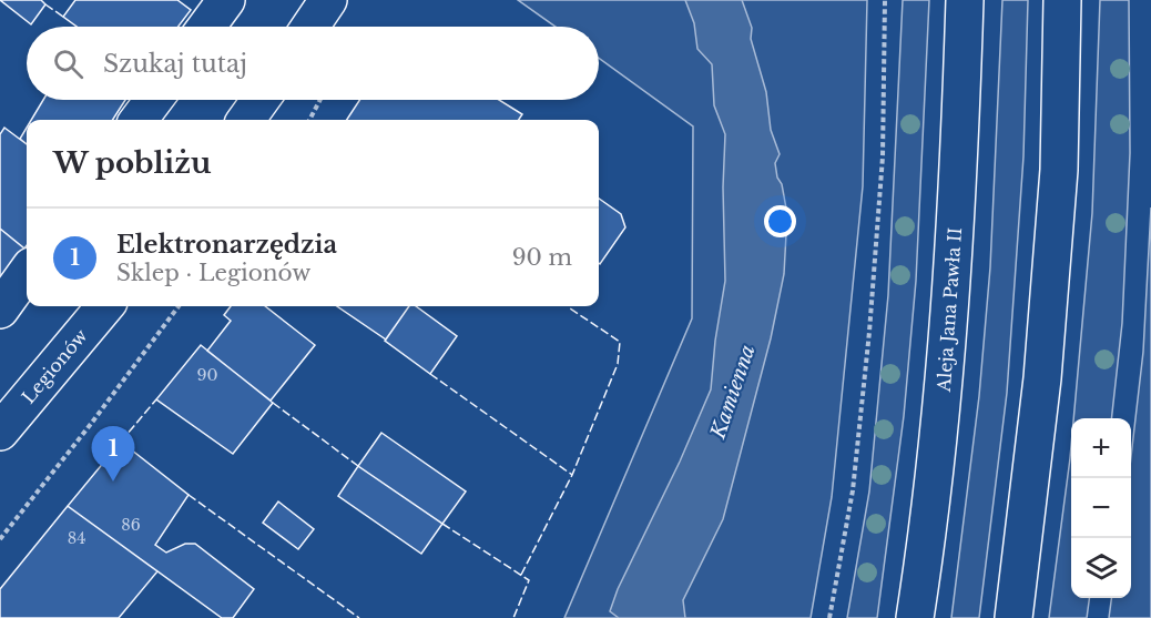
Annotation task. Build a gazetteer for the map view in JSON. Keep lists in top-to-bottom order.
{
  "streets": {
    "main road": ["Aleja Jana Pawła II", "Legionów"]
  },
  "water": ["Kamienna"],
  "house_numbers": ["90", "86", "84"],
  "page": {
    "search": "Szukaj tutaj",
    "heading": "W pobliżu",
    "list": [
      {
        "mark": "1",
        "name": "Elektronarzędzia",
        "note": "Sklep · Legionów",
        "value": "90 m"
      }
    ],
    "map_buttons": ["+", "−"],
    "pins": "1"
  }
}
